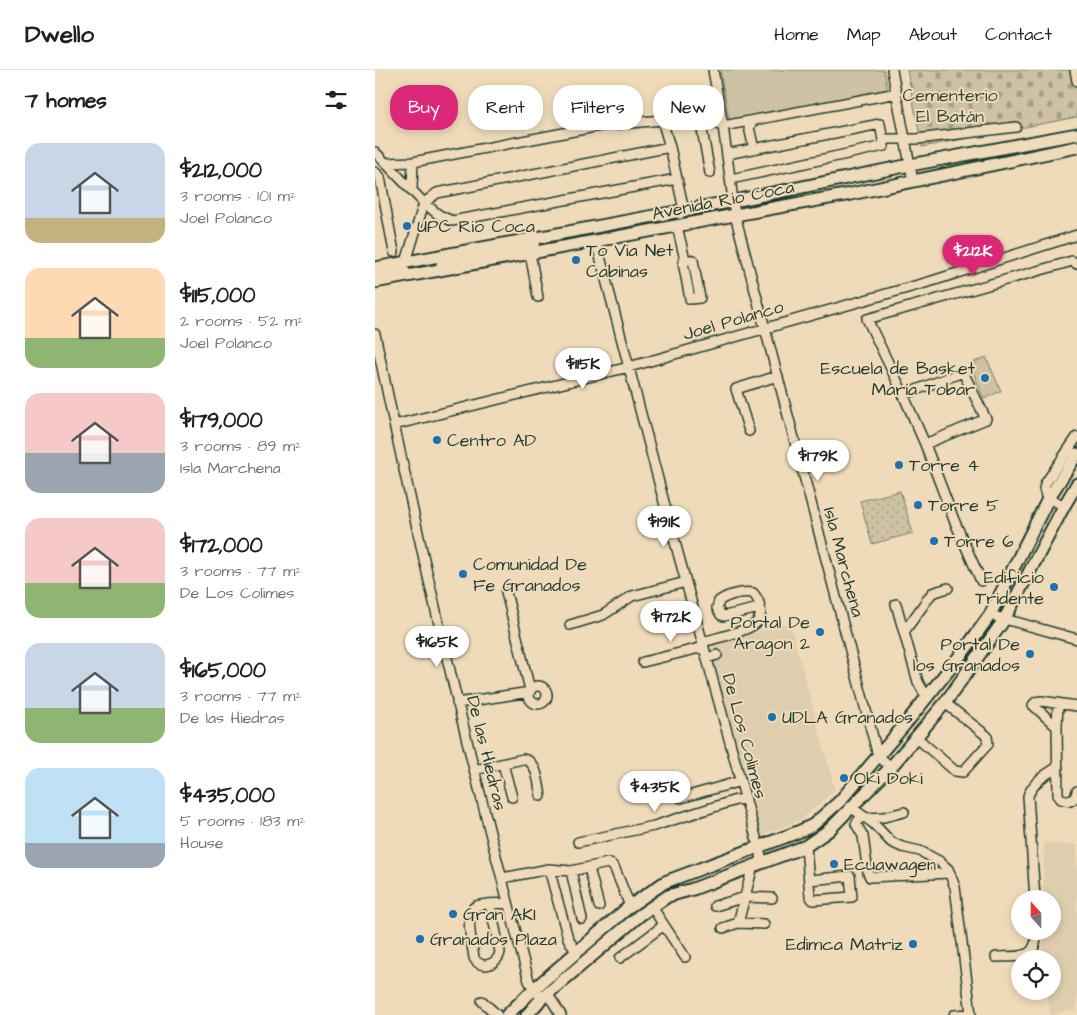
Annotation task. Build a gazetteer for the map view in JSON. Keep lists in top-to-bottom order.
{
  "streets": {
    "main road": ["Avenida Río Coca"],
    "street": [
      "Joel Polanco",
      "Isla Marchena",
      "De Los Colimes",
      "De las Hiedras"
    ]
  },
  "crossings": [
    ["Avenida Río Coca", "Isla Marchena"],
    ["Avenida Río Coca", "De Los Colimes"],
    ["Joel Polanco", "Isla Marchena"],
    ["Joel Polanco", "De Los Colimes"],
    ["Joel Polanco", "De las Hiedras"]
  ],
  "parks": ["Cementerio El Batán"],
  "places": [
    "UPC Rio Coca",
    "To Via Net Cabinas",
    "Escuela de Basket María Tobar",
    "Centro AD",
    "Torre 4",
    "Torre 5",
    "Torre 6",
    "Comunidad De Fe Granados",
    "Edificio Tridente",
    "Portal De Aragon 2",
    "Portal De los Granados",
    "UDLA Granados",
    "Oki Doki",
    "Ecuawagen",
    "Gran AKI",
    "Granados Plaza",
    "Edimca Matriz"
  ],
  "north": "top",
  "page": {
    "header": "Dwello",
    "nav": [
      "Home",
      "Map",
      "About",
      "Contact"
    ],
    "heading": "7 homes",
    "chip": [
      "Buy",
      "Rent",
      "Filters",
      "New"
    ],
    "list": [
      {
        "name": "$212,000",
        "note": "3 rooms · 101 m² · Joel Polanco"
      },
      {
        "name": "$115,000",
        "note": "2 rooms · 52 m² · Joel Polanco"
      },
      {
        "name": "$179,000",
        "note": "3 rooms · 89 m² · Isla Marchena"
      },
      {
        "name": "$172,000",
        "note": "3 rooms · 77 m² · De Los Colimes"
      },
      {
        "name": "$165,000",
        "note": "3 rooms · 77 m² · De las Hiedras"
      },
      {
        "name": "$435,000",
        "note": "5 rooms · 183 m² · House"
      }
    ],
    "price": [
      "$212K",
      "$115K",
      "$179K",
      "$191K",
      "$172K",
      "$165K",
      "$435K"
    ]
  }
}
